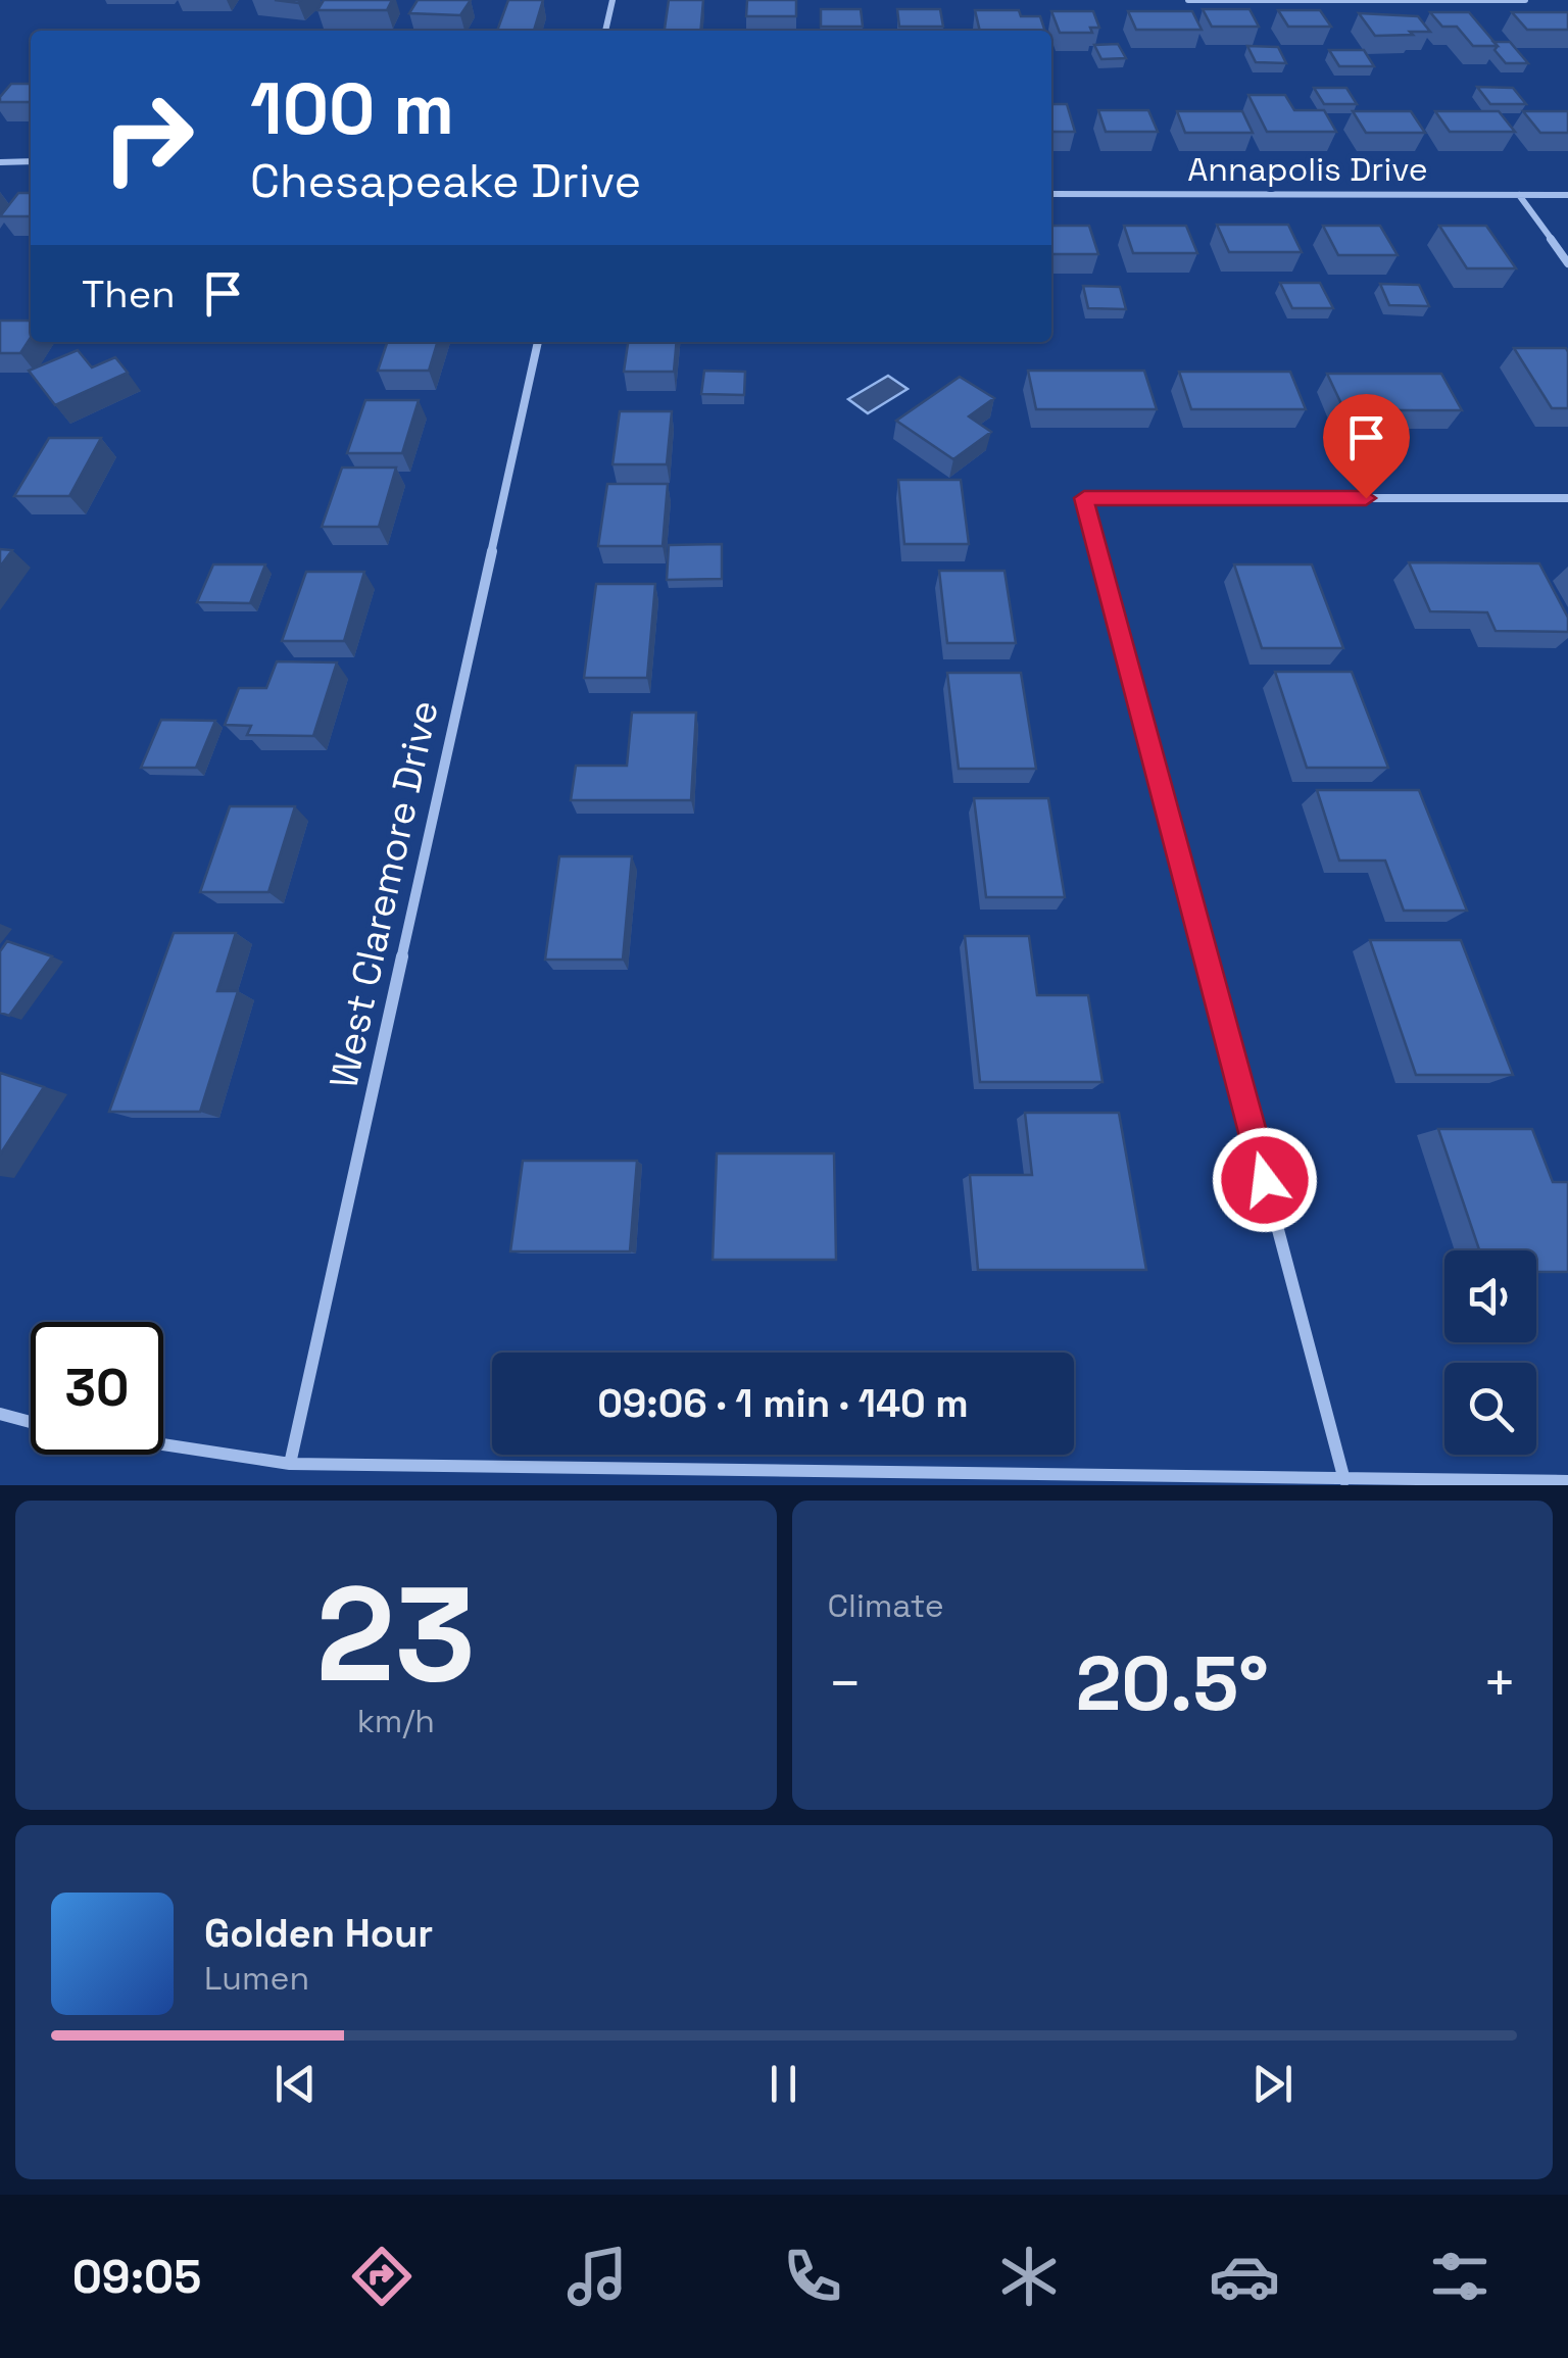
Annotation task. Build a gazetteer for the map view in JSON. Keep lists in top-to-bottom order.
{
  "streets": {
    "street": ["Annapolis Drive", "West Claremore Drive"]
  },
  "page": {
    "turn": ["100 m", "Chesapeake Drive"],
    "then": "Then",
    "limit": "30",
    "trip": "09:06 · 1 min · 140 m",
    "tile": [
      ["23", "km/h"],
      "Climate"
    ],
    "heat": ["−", "20.5°", "+"],
    "song": ["Golden Hour", "Lumen"],
    "tabs": "09:05"
  }
}
